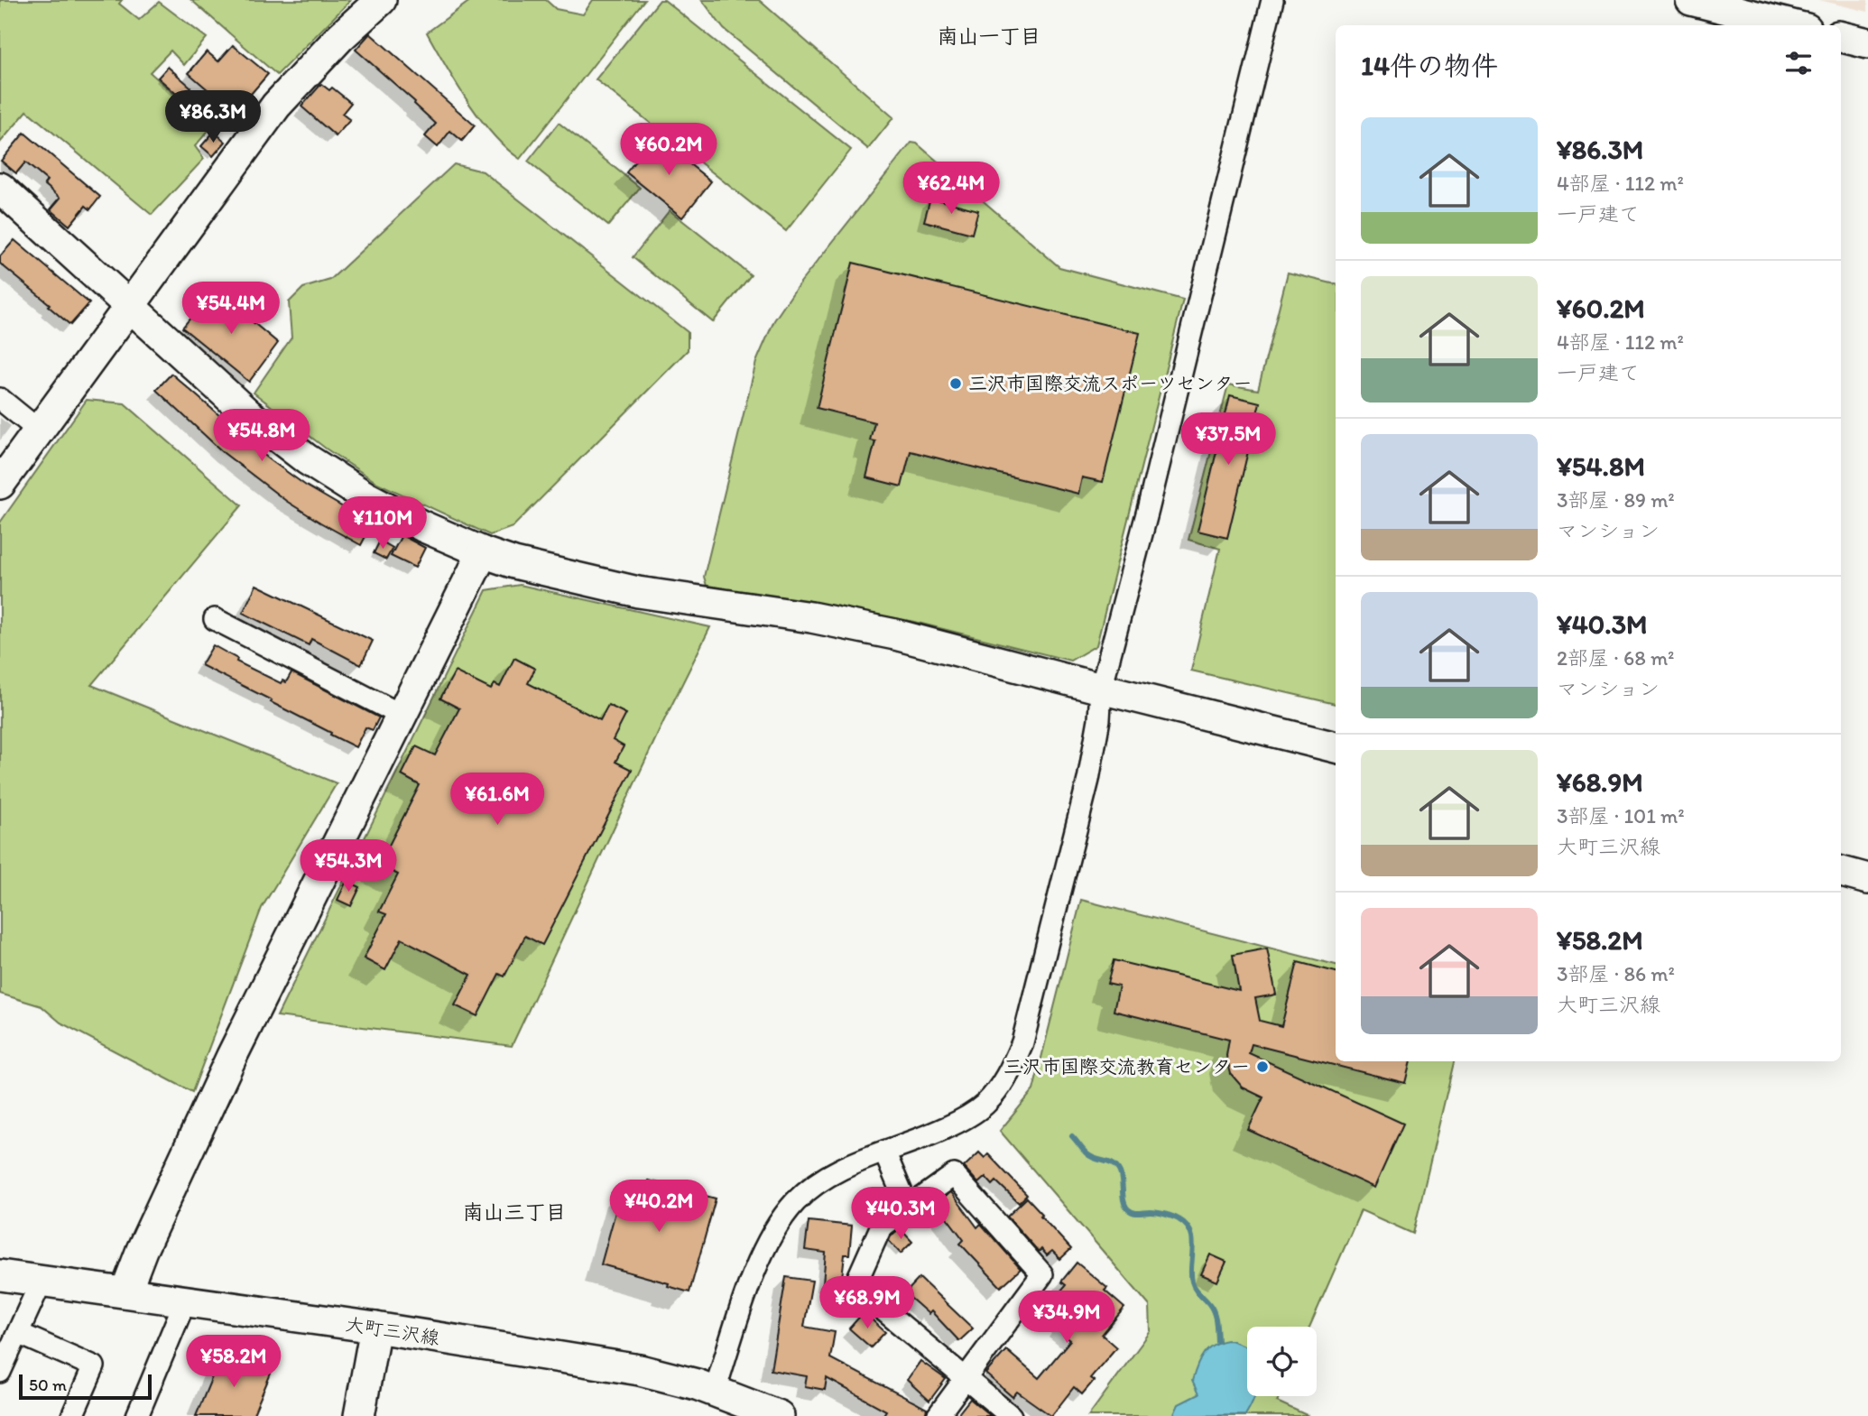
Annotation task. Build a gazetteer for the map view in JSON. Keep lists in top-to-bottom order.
{
  "streets": {
    "street": ["大町三沢線"]
  },
  "districts": ["南山一丁目", "南山三丁目"],
  "places": ["三沢市国際交流スポーツセンター", "三沢市国際交流教育センター"],
  "scale_bar": "50 m",
  "page": {
    "heading": "14件の物件",
    "price": [
      "¥86.3M",
      "¥60.2M",
      "¥62.4M",
      "¥54.4M",
      "¥54.8M",
      "¥37.5M",
      "¥110M",
      "¥61.6M",
      "¥54.3M",
      "¥40.2M",
      "¥40.3M",
      "¥68.9M",
      "¥34.9M",
      "¥58.2M"
    ],
    "list": [
      {
        "name": "¥86.3M",
        "note": "4部屋 · 112 m² · 一戸建て"
      },
      {
        "name": "¥60.2M",
        "note": "4部屋 · 112 m² · 一戸建て"
      },
      {
        "name": "¥54.8M",
        "note": "3部屋 · 89 m² · マンション"
      },
      {
        "name": "¥40.3M",
        "note": "2部屋 · 68 m² · マンション"
      },
      {
        "name": "¥68.9M",
        "note": "3部屋 · 101 m² · 大町三沢線"
      },
      {
        "name": "¥58.2M",
        "note": "3部屋 · 86 m² · 大町三沢線"
      }
    ],
    "scale": "50 m"
  }
}
